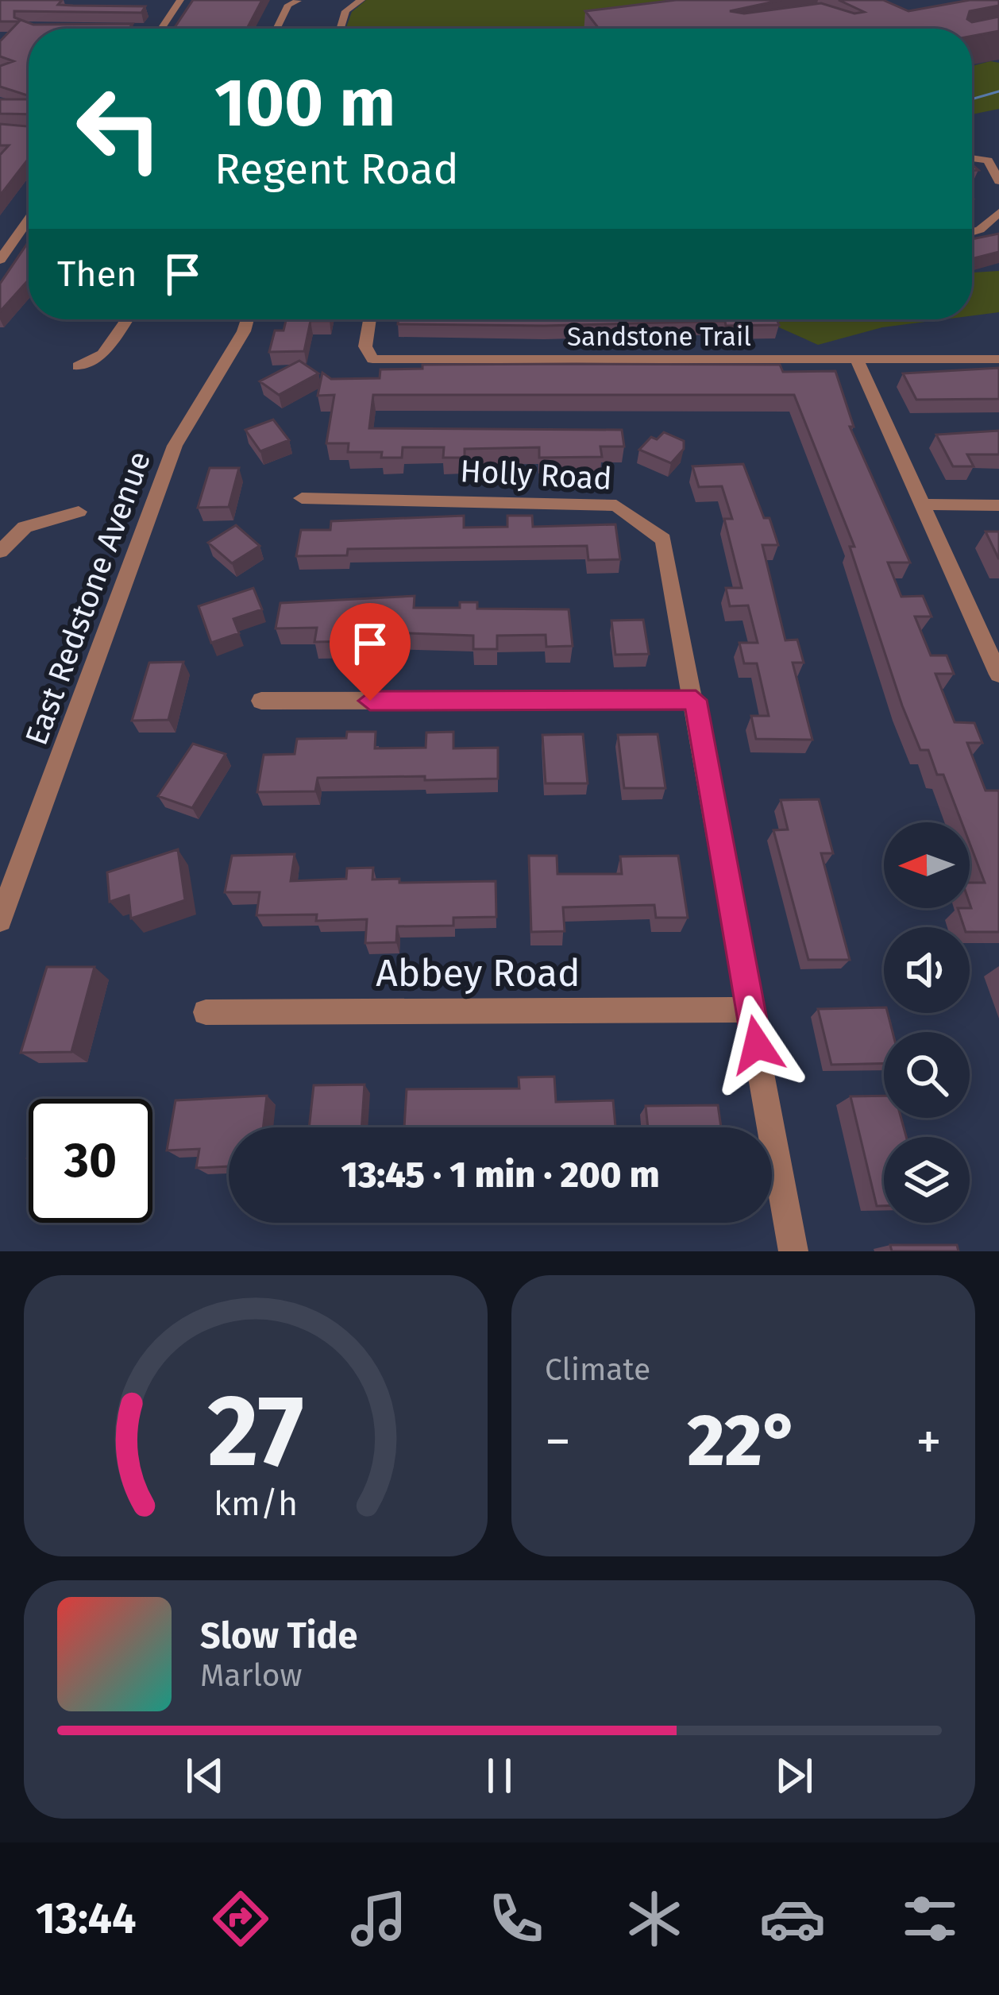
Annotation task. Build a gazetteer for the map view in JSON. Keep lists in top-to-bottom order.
{
  "streets": {
    "street": [
      "Sandstone Trail",
      "Holly Road",
      "East Redstone Avenue",
      "Abbey Road"
    ]
  },
  "crossings": [
    ["Holly Road", "Abbey Road"]
  ],
  "north": "left",
  "page": {
    "turn": ["100 m", "Regent Road"],
    "then": "Then",
    "limit": "30",
    "trip": "13:45 · 1 min · 200 m",
    "tile": "Climate",
    "heat": ["−", "22°", "+"],
    "song": ["Slow Tide", "Marlow"],
    "tabs": "13:44",
    "gauge": ["27", "km/h"]
  }
}
